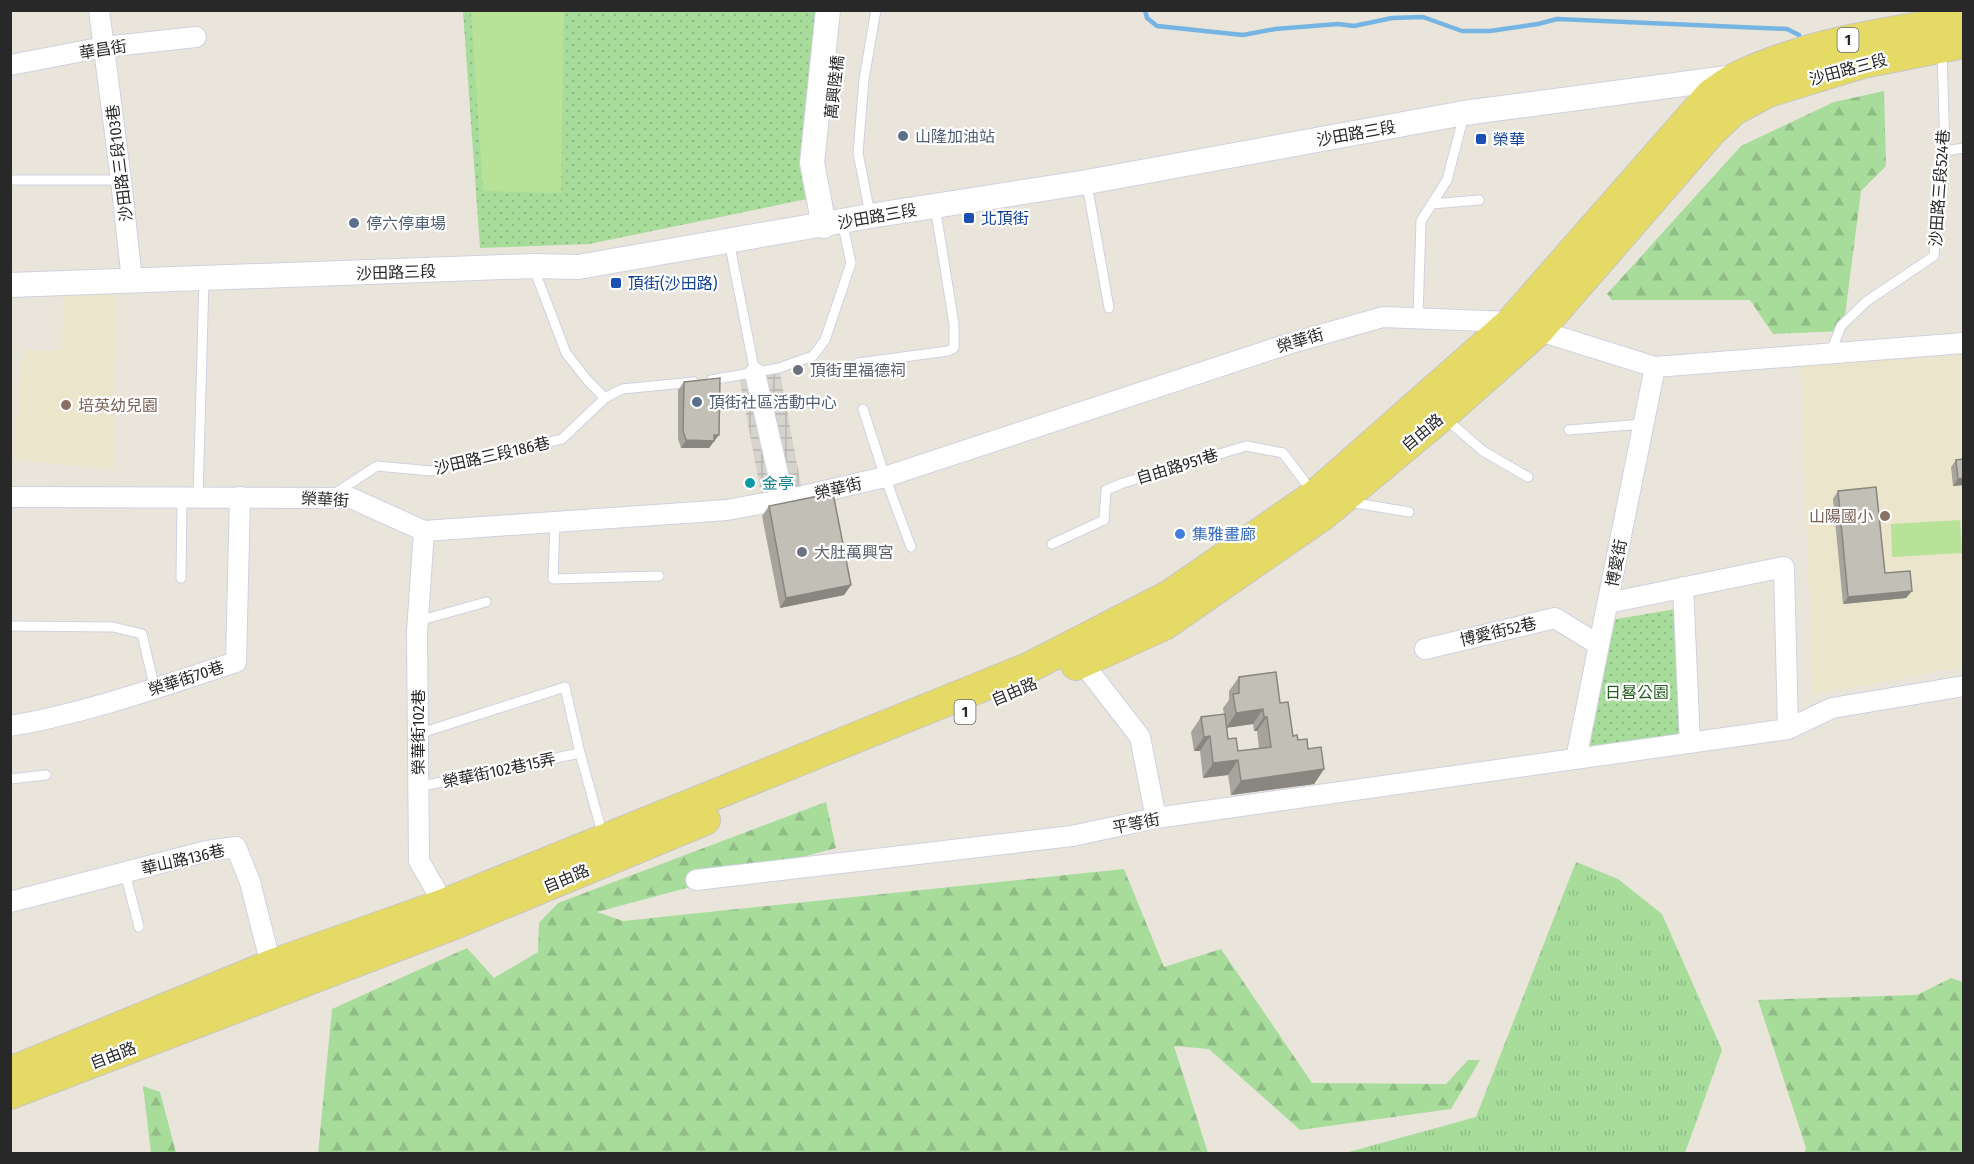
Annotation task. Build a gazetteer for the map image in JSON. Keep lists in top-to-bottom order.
{
  "streets": {
    "main road": ["1", "沙田路三段", "自由路"],
    "street": [
      "華昌街",
      "萬興陸橋",
      "沙田路三段103巷",
      "榮華街",
      "博愛街",
      "博愛街52巷",
      "榮華街70巷",
      "榮華街102巷",
      "平等街",
      "華山路136巷"
    ],
    "lane": [
      "沙田路三段524巷",
      "沙田路三段186巷",
      "自由路951巷",
      "榮華街102巷15弄"
    ]
  },
  "crossings": [
    ["華昌街", "沙田路三段103巷"],
    ["沙田路三段", "沙田路三段103巷"],
    ["沙田路三段", "沙田路三段524巷"],
    ["沙田路三段", "自由路"],
    ["榮華街", "自由路"],
    ["榮華街", "沙田路三段186巷"],
    ["榮華街", "博愛街"],
    ["榮華街", "榮華街70巷"],
    ["榮華街", "榮華街102巷"],
    ["自由路", "自由路951巷"],
    ["自由路", "榮華街102巷"],
    ["自由路", "華山路136巷"],
    ["博愛街", "博愛街52巷"],
    ["博愛街", "平等街"],
    ["榮華街102巷", "榮華街102巷15弄"]
  ],
  "parks": ["日晷公園"],
  "places": {
    "other": [
      "山隆加油站",
      "停六停車場",
      "頂街里福德祠",
      "頂街社區活動中心",
      "培英幼兒園",
      "金亭",
      "山陽國小",
      "集雅畫廊",
      "大肚萬興宮"
    ],
    "transit": ["榮華", "北頂街", "頂街(沙田路)"]
  }
}
